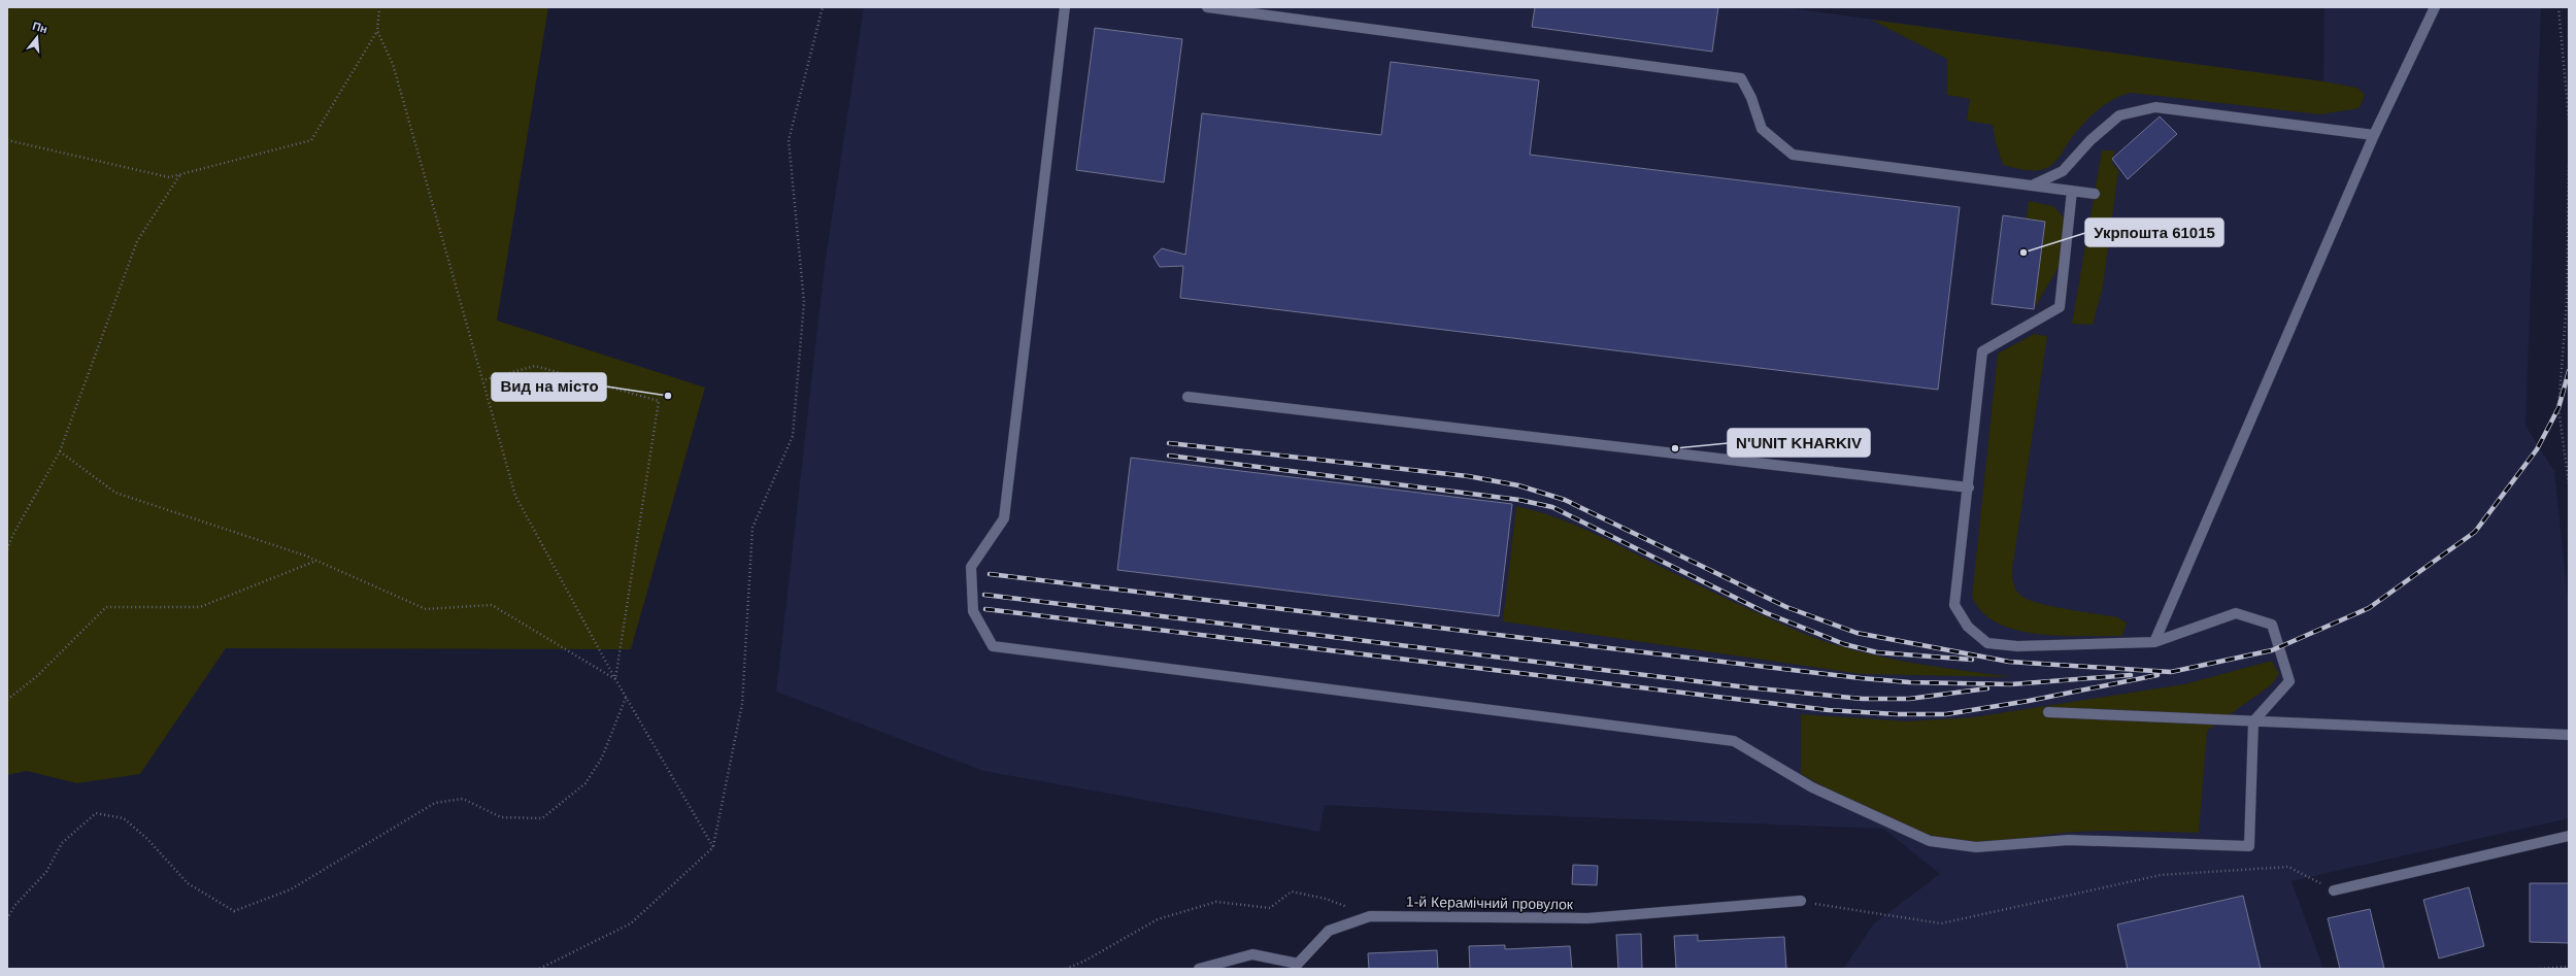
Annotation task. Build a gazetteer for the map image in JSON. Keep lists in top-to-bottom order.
{
  "streets": {
    "street": ["1-й Керамічний провулок"]
  },
  "places": ["Укрпошта 61015", "Вид на місто", "N'UNIT KHARKIV"],
  "north": "top"
}
